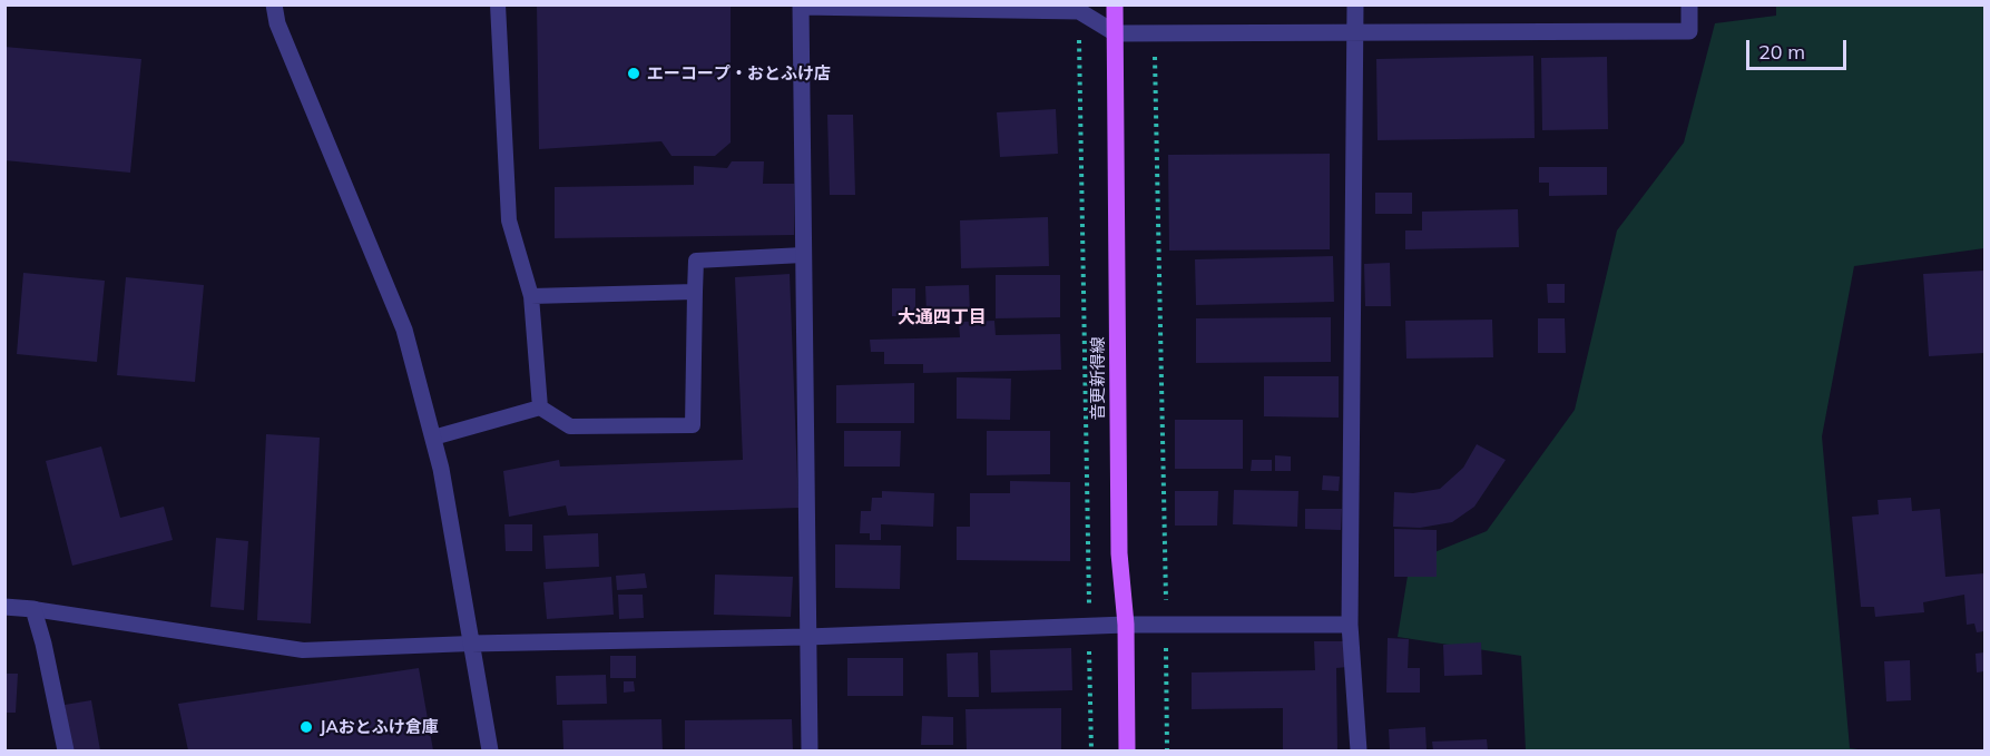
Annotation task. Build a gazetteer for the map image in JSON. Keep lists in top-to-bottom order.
{
  "streets": {
    "main road": ["音更新得線"]
  },
  "districts": ["大通四丁目"],
  "places": ["エーコープ・おとふけ店", "JAおとふけ倉庫"],
  "scale_bar": "20 m"
}
